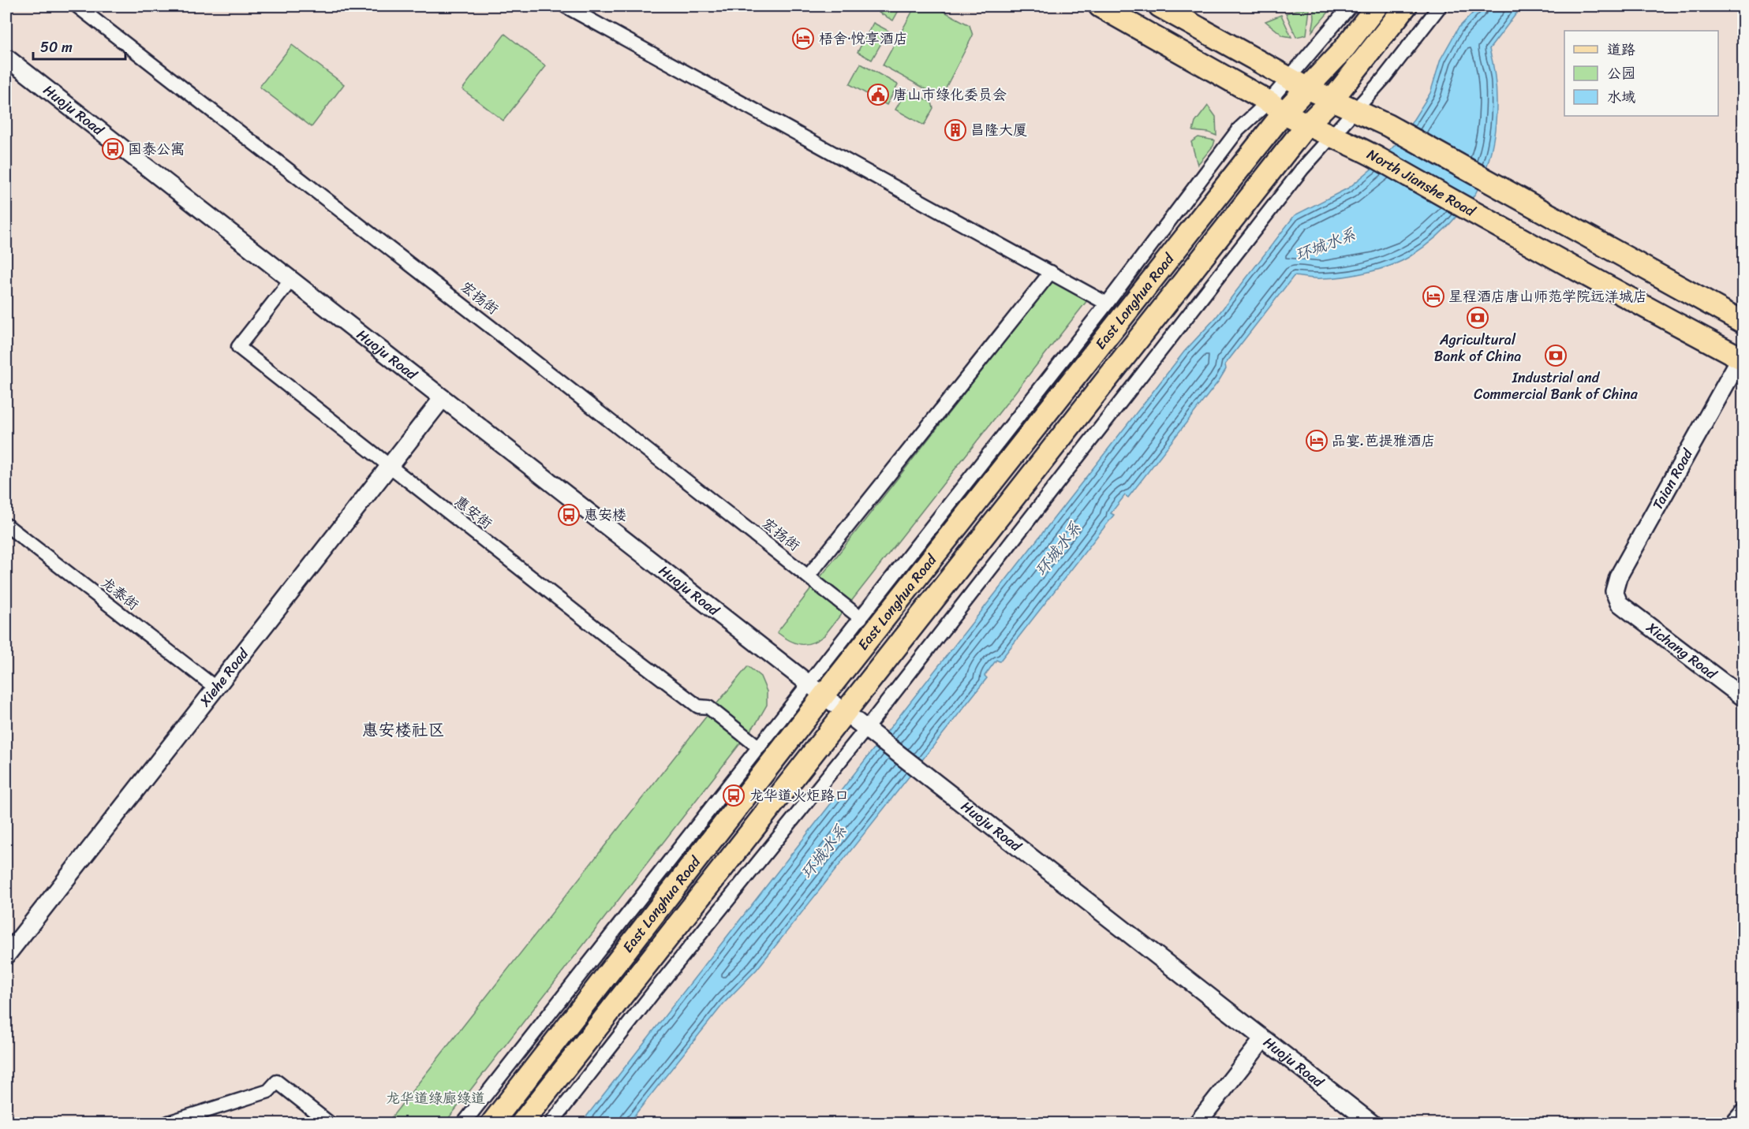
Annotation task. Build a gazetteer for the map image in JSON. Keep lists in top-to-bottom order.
{
  "streets": {
    "main road": ["North Jianshe Road", "East Longhua Road"],
    "street": [
      "Huoju Road",
      "宏扬街",
      "Taian Road",
      "惠安街",
      "龙泰街",
      "Xichang Road",
      "Xiehe Road"
    ]
  },
  "crossings": [
    ["Huoju Road", "East Longhua Road"],
    ["Huoju Road", "惠安街"],
    ["Huoju Road", "Xiehe Road"],
    ["North Jianshe Road", "East Longhua Road"],
    ["North Jianshe Road", "Taian Road"],
    ["Taian Road", "Xichang Road"],
    ["惠安街", "Xiehe Road"],
    ["龙泰街", "Xiehe Road"]
  ],
  "districts": ["惠安楼社区"],
  "water": ["环城水系"],
  "parks": ["龙华道绿廊绿道"],
  "places": {
    "hotel": ["梧舍·悦享酒店", "星程酒店唐山师范学院远洋城店", "品宴.芭提雅酒店"],
    "public building": ["唐山市绿化委员会"],
    "building": ["昌隆大厦"],
    "bus stop": ["国泰公寓", "惠安楼", "龙华道火炬路口"],
    "bank": ["Agricultural Bank of China", "Industrial and Commercial Bank of China"]
  },
  "legend": ["道路", "公园", "水域"],
  "scale_bar": "50 m"
}
